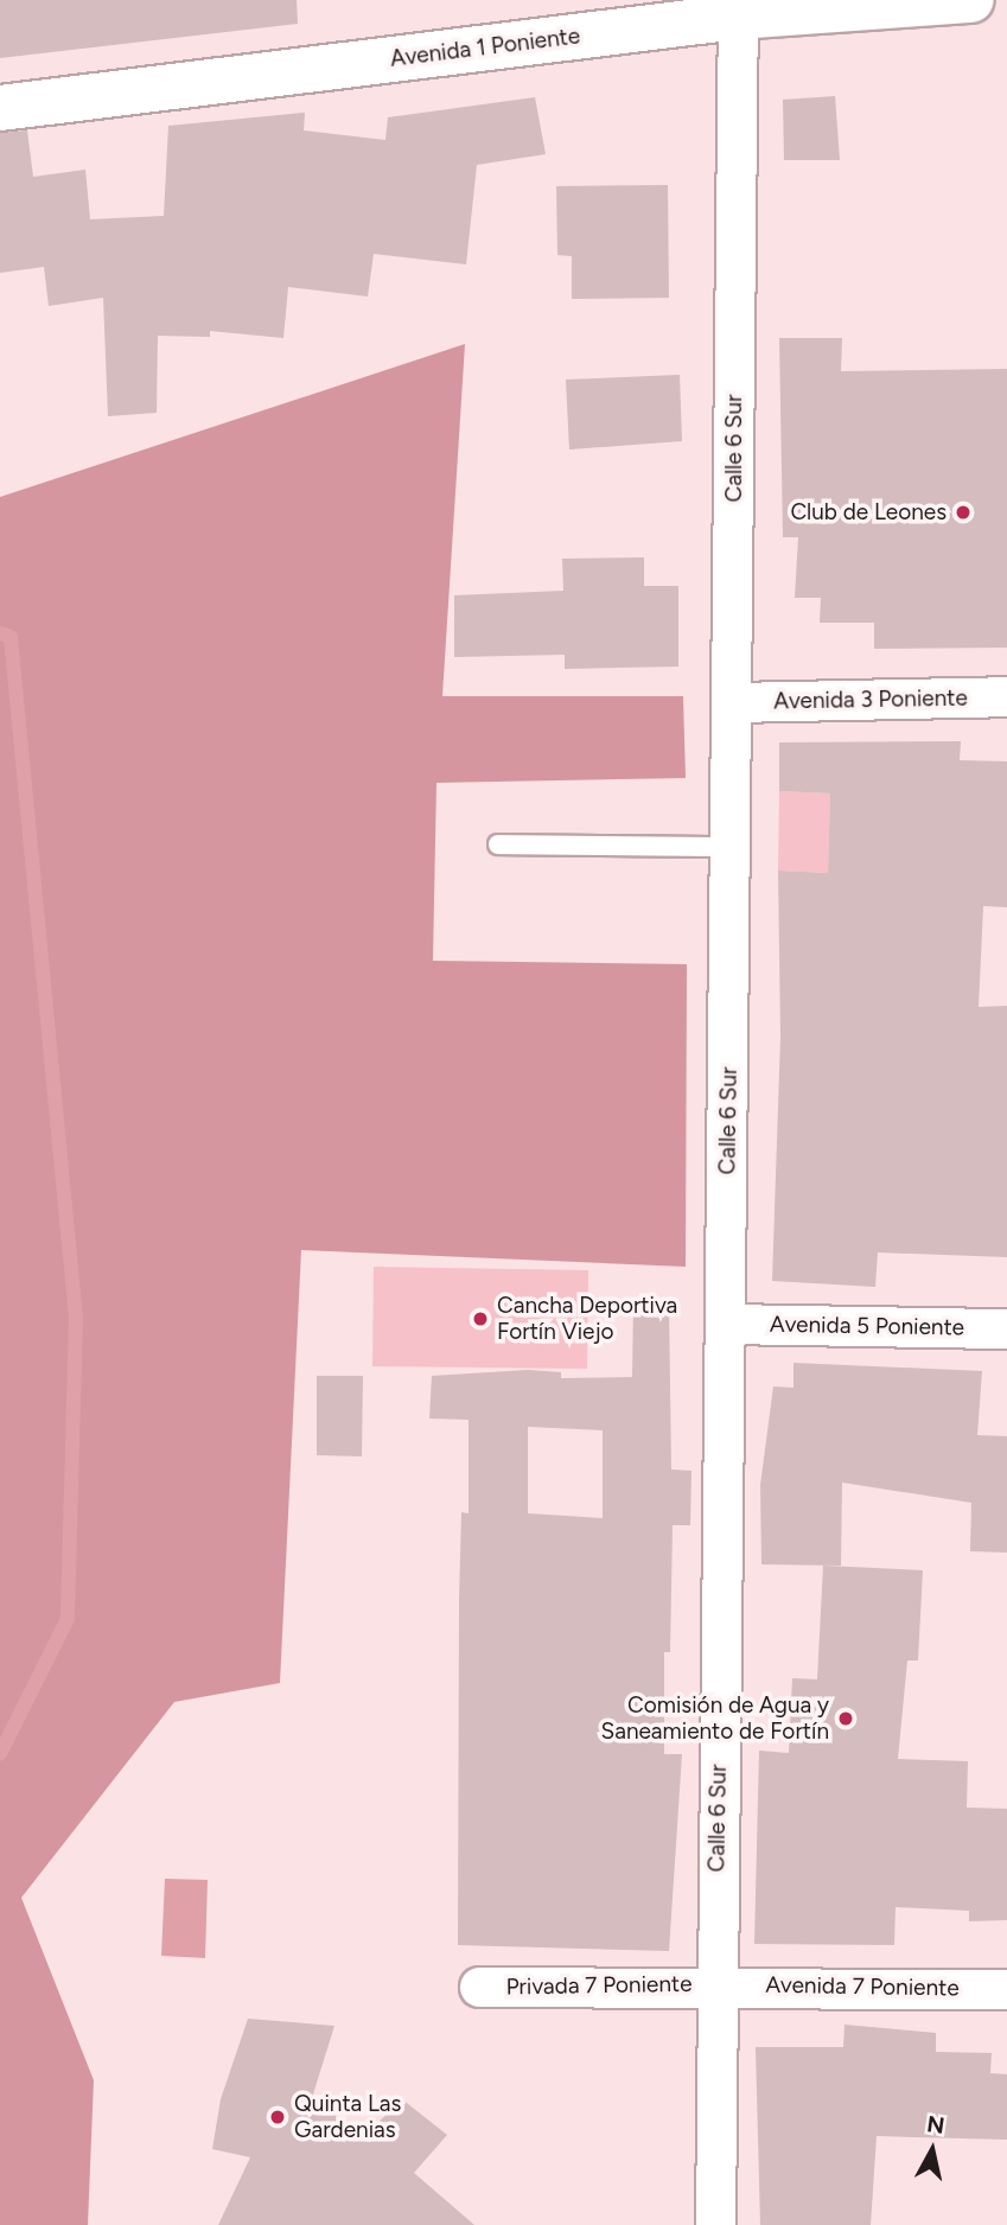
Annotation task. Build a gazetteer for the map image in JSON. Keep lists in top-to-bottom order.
{
  "streets": {
    "street": [
      "Avenida 1 Poniente",
      "Calle 6 Sur",
      "Avenida 3 Poniente",
      "Avenida 5 Poniente",
      "Privada 7 Poniente",
      "Avenida 7 Poniente"
    ]
  },
  "crossings": [
    ["Avenida 1 Poniente", "Calle 6 Sur"],
    ["Calle 6 Sur", "Avenida 3 Poniente"],
    ["Calle 6 Sur", "Avenida 5 Poniente"],
    ["Calle 6 Sur", "Privada 7 Poniente"],
    ["Calle 6 Sur", "Avenida 7 Poniente"],
    ["Privada 7 Poniente", "Avenida 7 Poniente"]
  ],
  "places": [
    "Club de Leones",
    "Cancha Deportiva Fortín Viejo",
    "Comisión de Agua y Saneamiento de Fortín",
    "Quinta Las Gardenias"
  ],
  "north": "top"
}
